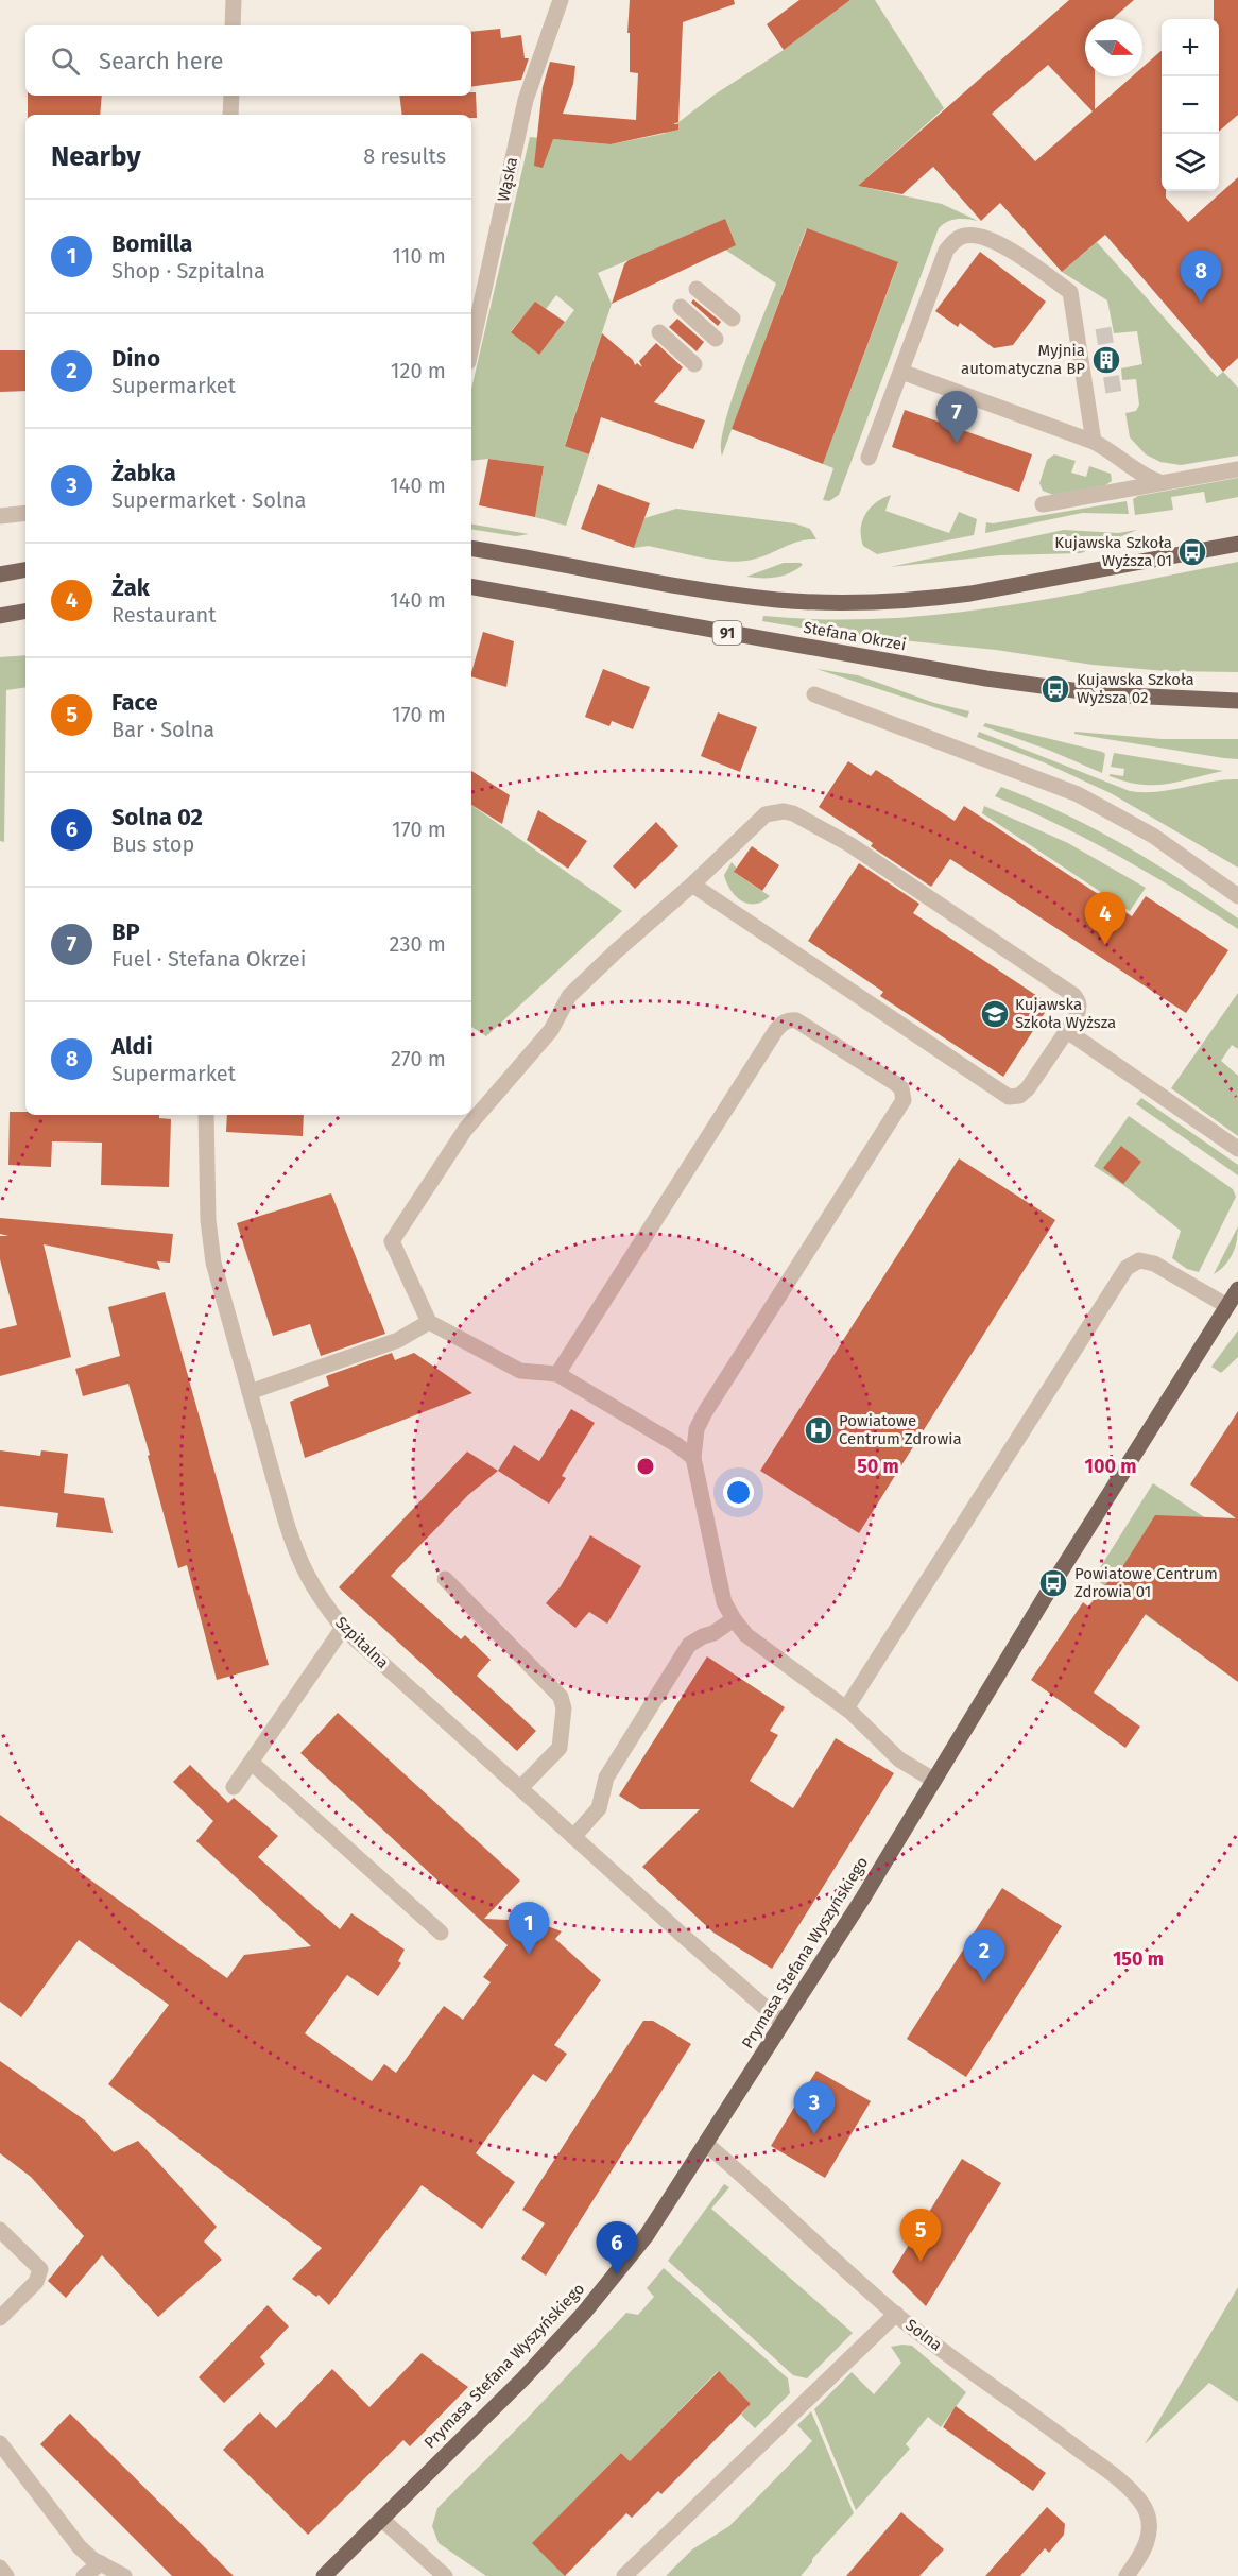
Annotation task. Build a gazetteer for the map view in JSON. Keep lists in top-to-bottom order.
{
  "streets": {
    "main road": ["91", "Stefana Okrzei", "Prymasa Stefana Wyszyńskiego"],
    "street": ["Wąska", "Szpitalna", "Solna"]
  },
  "crossings": [
    ["Szpitalna", "Prymasa Stefana Wyszyńskiego"],
    ["Prymasa Stefana Wyszyńskiego", "Solna"]
  ],
  "places": {
    "building": ["Myjnia automatyczna BP"],
    "bus stop": ["Kujawska Szkoła Wyższa 01", "Kujawska Szkoła Wyższa 02", "Powiatowe Centrum Zdrowia 01"],
    "school or university": ["Kujawska Szkoła Wyższa"],
    "hospital": ["Powiatowe Centrum Zdrowia"]
  },
  "north": "right",
  "page": {
    "map_buttons": ["+", "−"],
    "search": "Search here",
    "heading": ["Nearby", "8 results"],
    "list": [
      {
        "mark": "1",
        "name": "Bomilla",
        "note": "Shop · Szpitalna",
        "value": "110 m"
      },
      {
        "mark": "2",
        "name": "Dino",
        "note": "Supermarket",
        "value": "120 m"
      },
      {
        "mark": "3",
        "name": "Żabka",
        "note": "Supermarket · Solna",
        "value": "140 m"
      },
      {
        "mark": "4",
        "name": "Żak",
        "note": "Restaurant",
        "value": "140 m"
      },
      {
        "mark": "5",
        "name": "Face",
        "note": "Bar · Solna",
        "value": "170 m"
      },
      {
        "mark": "6",
        "name": "Solna 02",
        "note": "Bus stop",
        "value": "170 m"
      },
      {
        "mark": "7",
        "name": "BP",
        "note": "Fuel · Stefana Okrzei",
        "value": "230 m"
      },
      {
        "mark": "8",
        "name": "Aldi",
        "note": "Supermarket",
        "value": "270 m"
      }
    ],
    "pins": [
      "8",
      "7",
      "4",
      "1",
      "2",
      "3",
      "5",
      "6"
    ]
  },
  "rings": ["50 m", "100 m", "150 m"]
}
